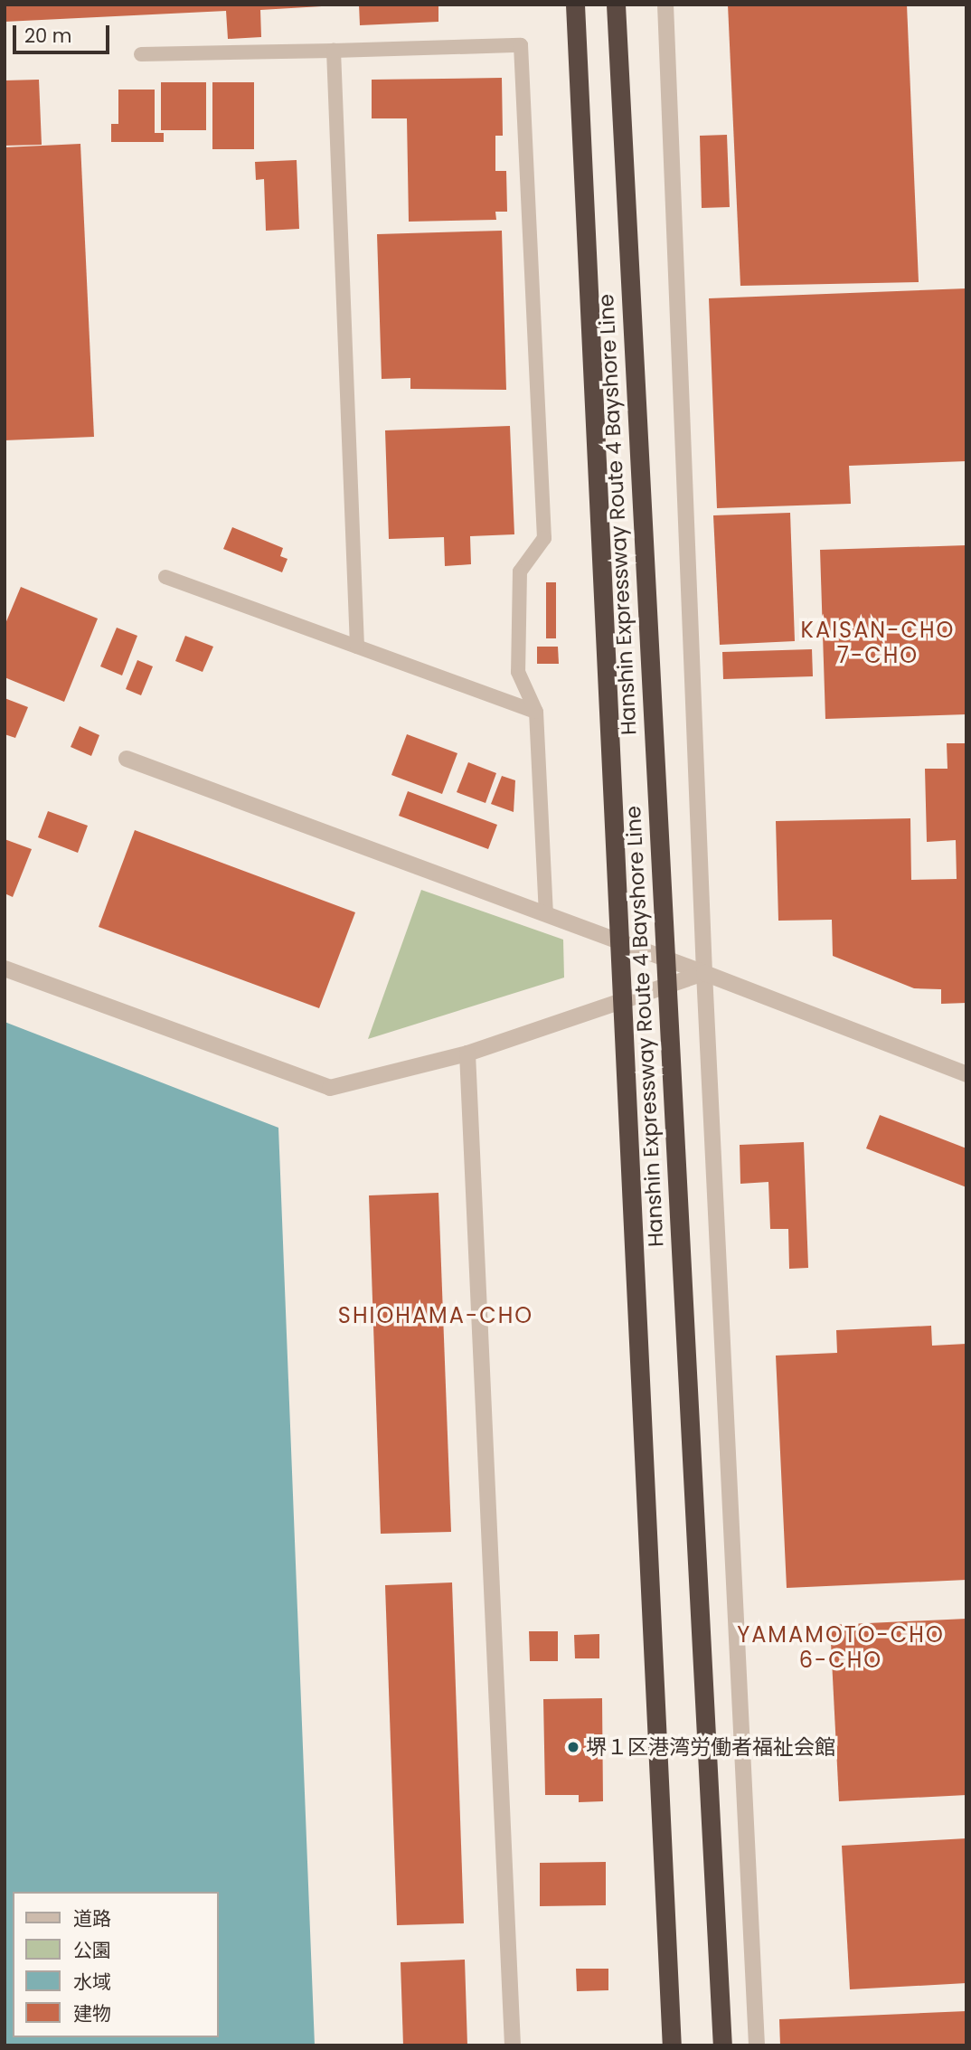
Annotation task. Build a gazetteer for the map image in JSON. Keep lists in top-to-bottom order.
{
  "streets": {
    "highway": ["Hanshin Expressway Route 4 Bayshore Line"]
  },
  "districts": ["KAISAN-CHO 7-CHO", "SHIOHAMA-CHO", "YAMAMOTO-CHO 6-CHO"],
  "places": ["堺１区港湾労働者福祉会館"],
  "legend": [
    "道路",
    "公園",
    "水域",
    "建物"
  ],
  "scale_bar": "20 m"
}
